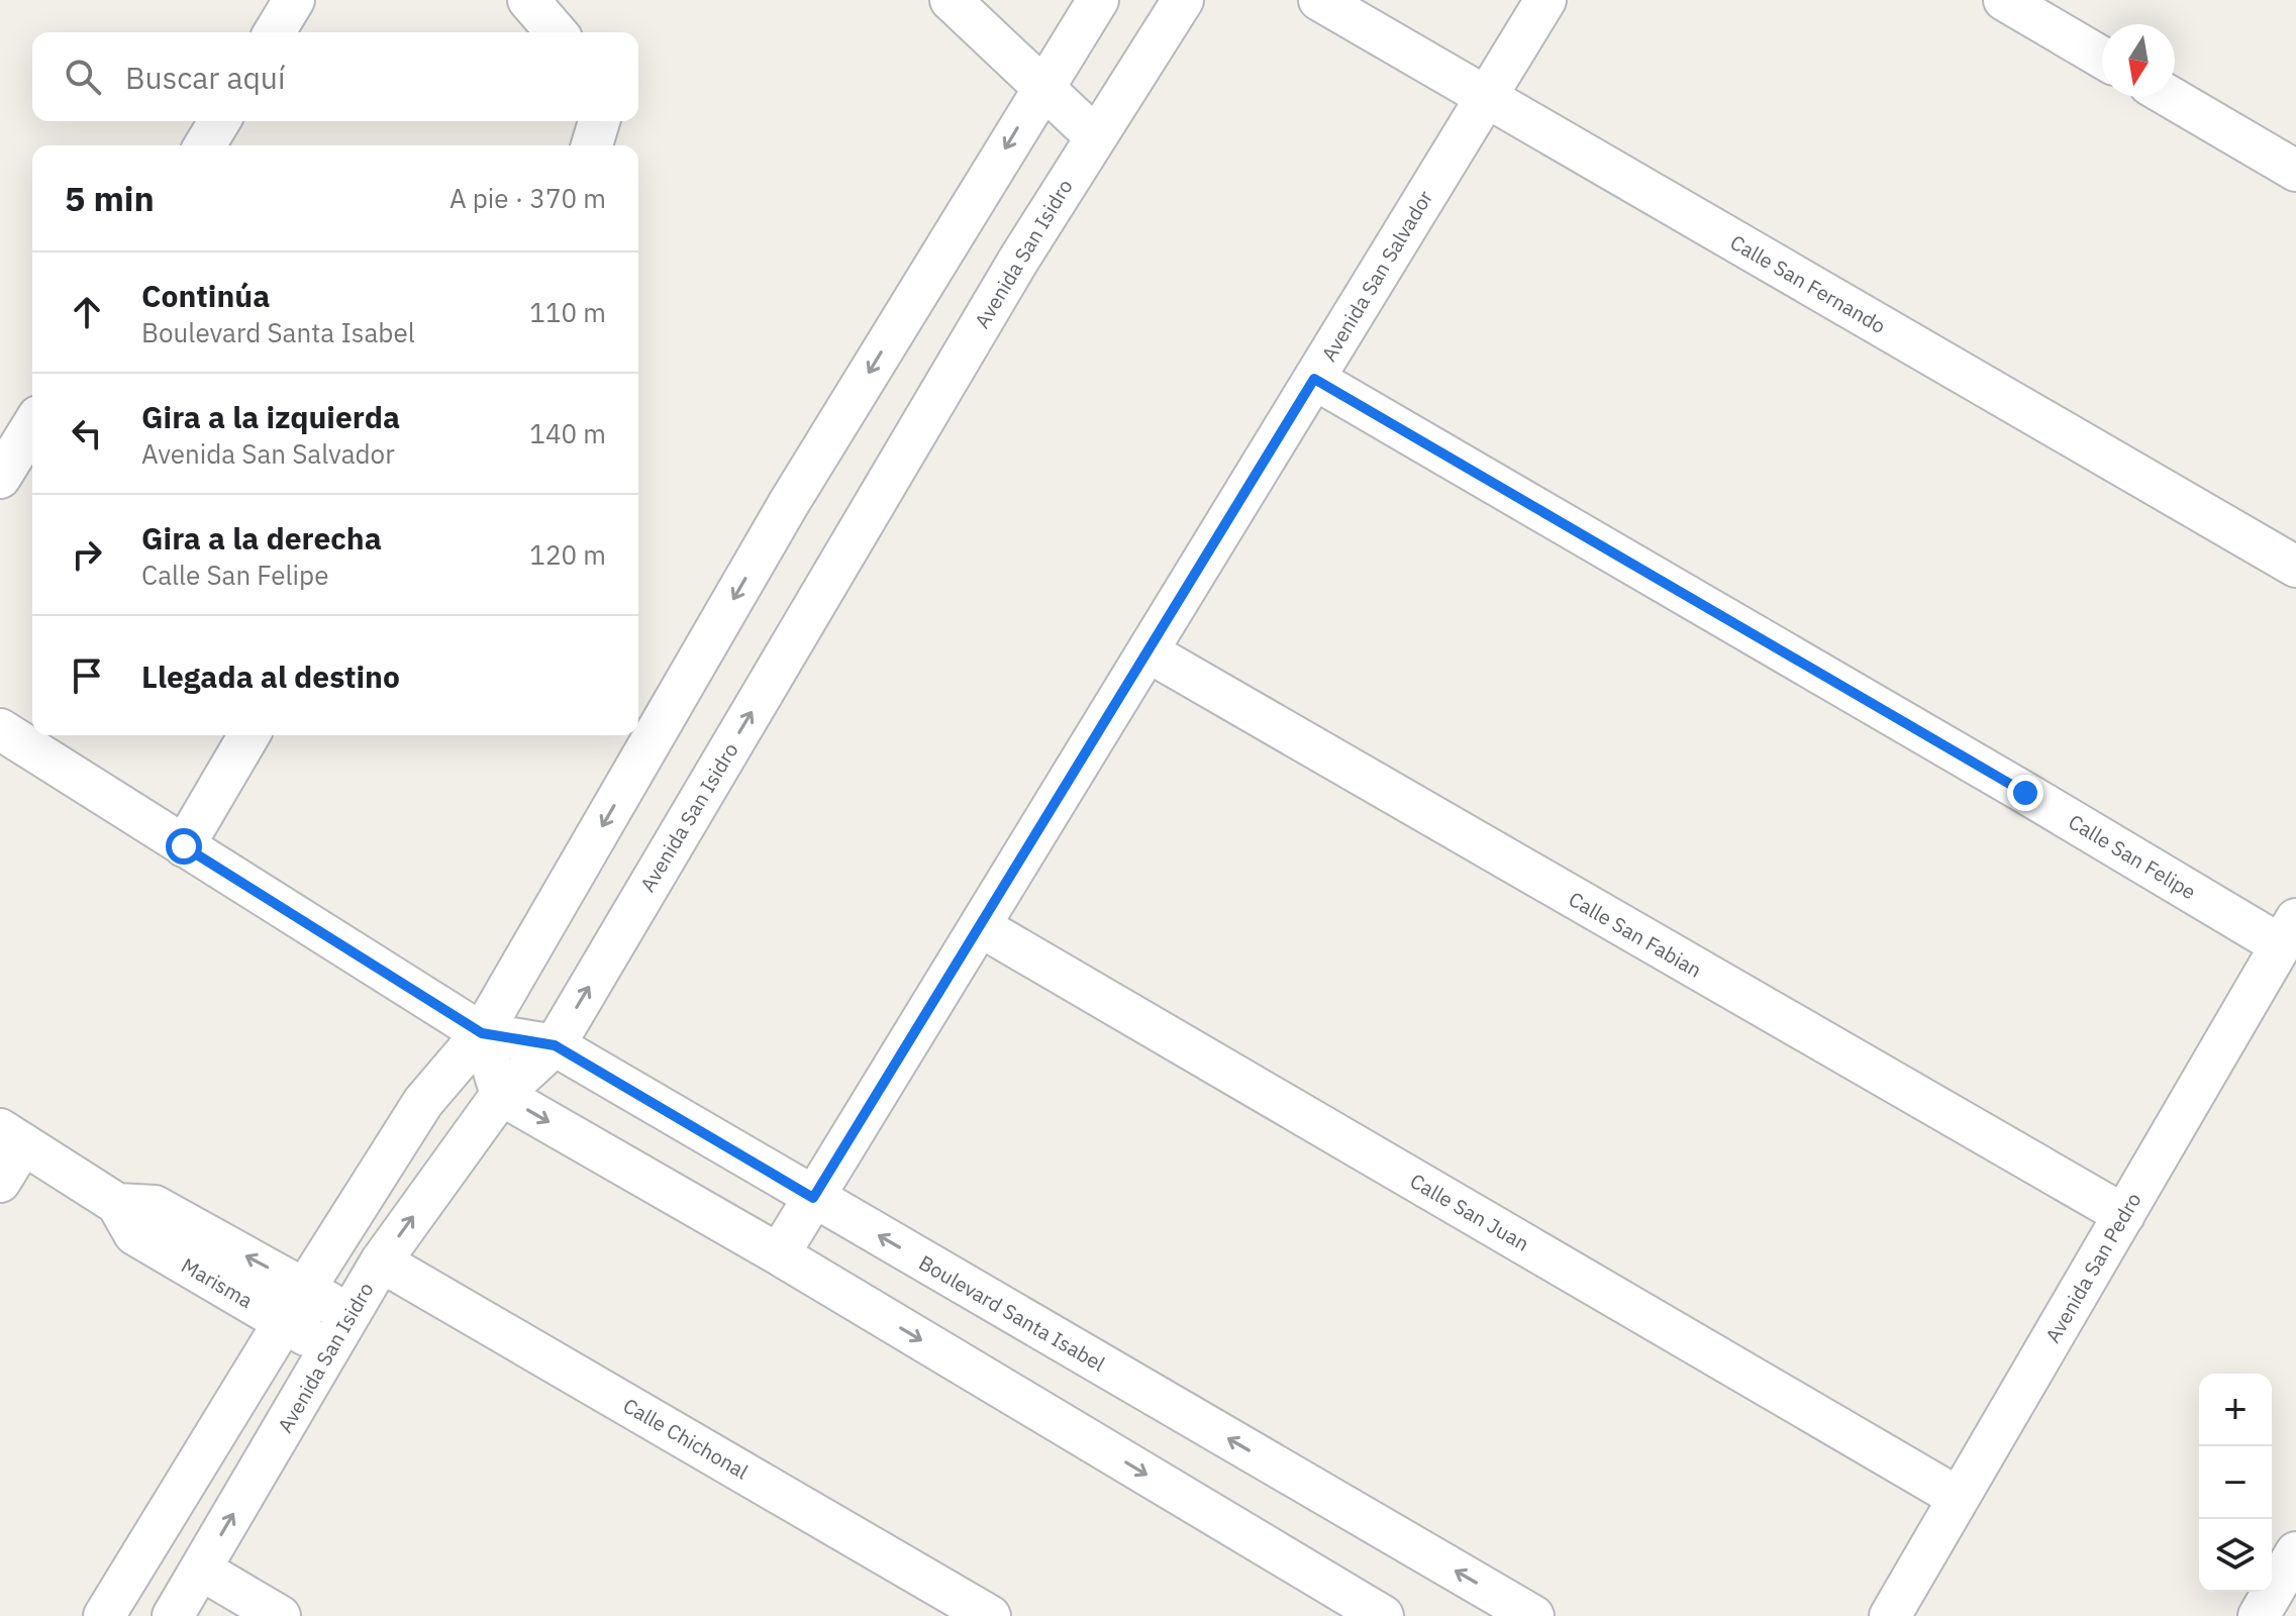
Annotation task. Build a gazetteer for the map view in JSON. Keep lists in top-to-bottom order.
{
  "streets": {
    "street": [
      "Avenida San Isidro",
      "Avenida San Salvador",
      "Calle San Fernando",
      "Calle San Felipe",
      "Calle San Fabian",
      "Calle San Juan",
      "Avenida San Pedro",
      "Marisma",
      "Boulevard Santa Isabel",
      "Calle Chichonal"
    ]
  },
  "crossings": [
    ["Avenida San Isidro", "Marisma"],
    ["Avenida San Isidro", "Boulevard Santa Isabel"],
    ["Avenida San Isidro", "Calle Chichonal"],
    ["Avenida San Salvador", "Calle San Fernando"],
    ["Avenida San Salvador", "Calle San Felipe"],
    ["Avenida San Salvador", "Calle San Fabian"],
    ["Avenida San Salvador", "Calle San Juan"],
    ["Avenida San Salvador", "Boulevard Santa Isabel"],
    ["Calle San Felipe", "Avenida San Pedro"],
    ["Calle San Fabian", "Avenida San Pedro"],
    ["Calle San Juan", "Avenida San Pedro"]
  ],
  "north": "bottom",
  "page": {
    "search": "Buscar aquí",
    "heading": ["5 min", "A pie · 370 m"],
    "list": [
      ["Continúa", "Boulevard Santa Isabel", "110 m"],
      ["Gira a la izquierda", "Avenida San Salvador", "140 m"],
      ["Gira a la derecha", "Calle San Felipe", "120 m"],
      "Llegada al destino"
    ],
    "map_buttons": ["+", "−"]
  }
}
